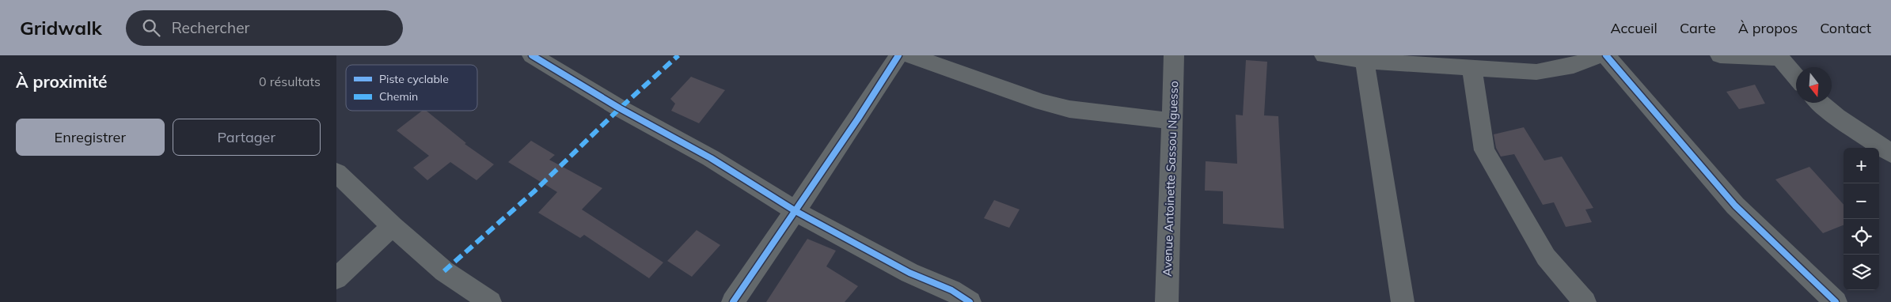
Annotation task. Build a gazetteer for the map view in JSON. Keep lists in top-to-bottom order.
{
  "streets": {
    "street": ["Avenue Antoinette Sassou Nguesso"]
  },
  "legend": ["Piste cyclable", "Chemin"],
  "north": "bottom",
  "page": {
    "header": "Gridwalk",
    "search": "Rechercher",
    "nav": [
      "Accueil",
      "Carte",
      "À propos",
      "Contact"
    ],
    "heading": ["À proximité", "0 résultats"],
    "buttons": ["Enregistrer", "Partager"],
    "map_buttons": ["+", "−"]
  }
}
